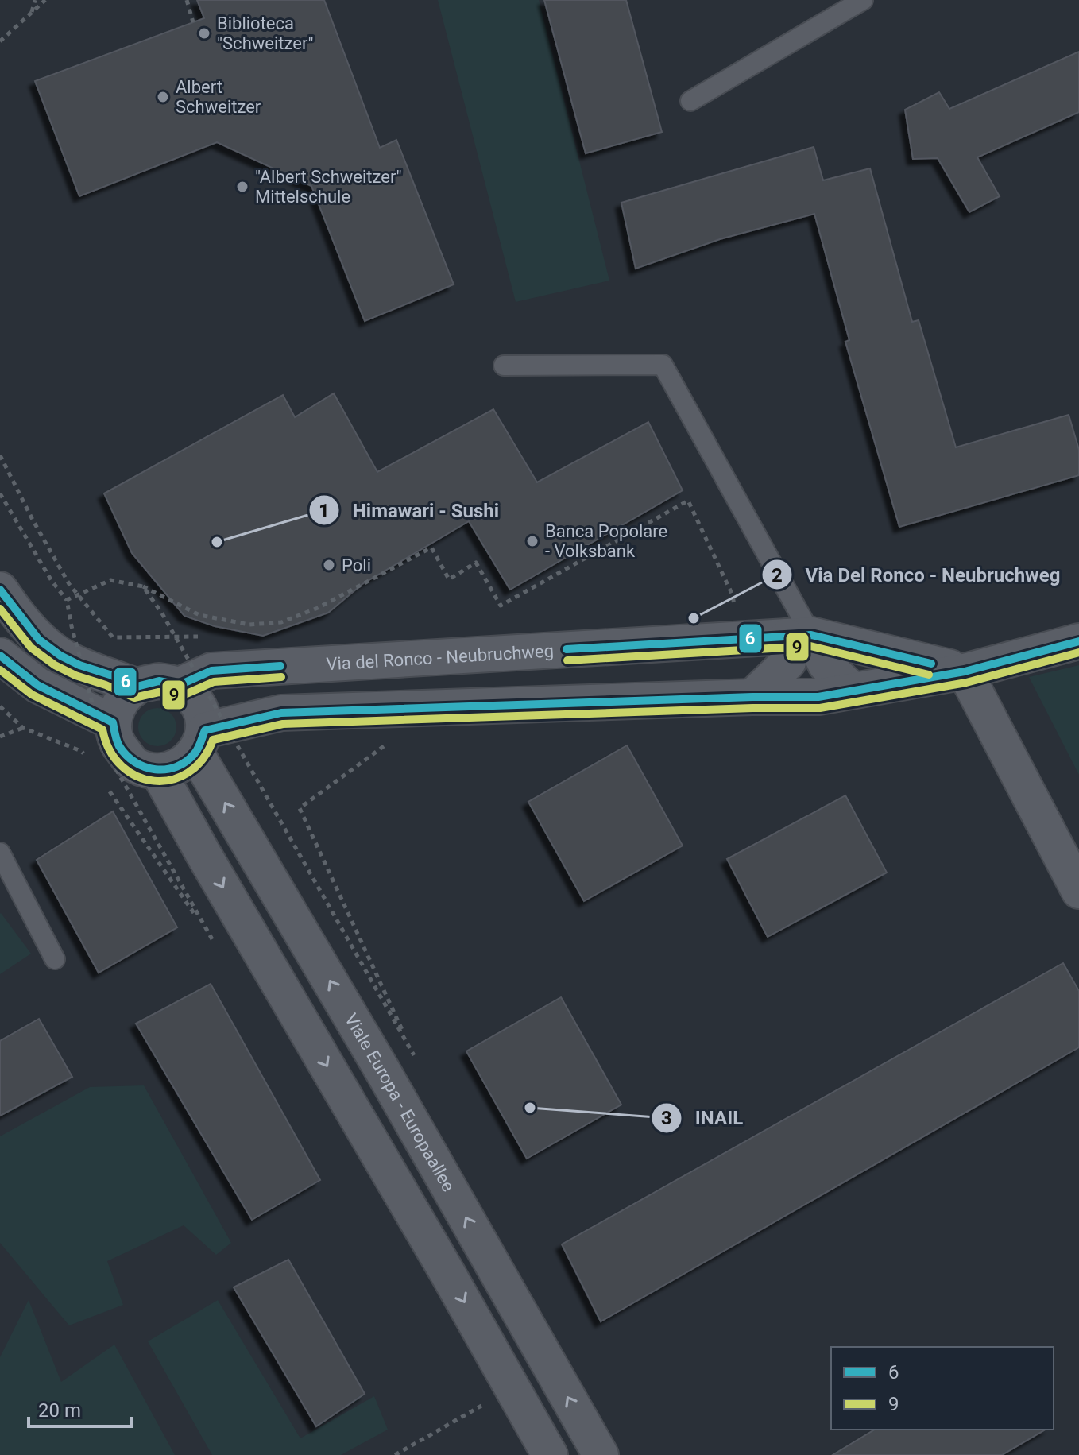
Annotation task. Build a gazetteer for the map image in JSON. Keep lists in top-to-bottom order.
{
  "streets": {
    "street": ["Via del Ronco - Neubruchweg", "Viale Europa - Europaallee"]
  },
  "crossings": [
    ["Via del Ronco - Neubruchweg", "Viale Europa - Europaallee"]
  ],
  "places": [
    "Biblioteca \"Schweitzer\"",
    "Albert Schweitzer",
    "\"Albert Schweitzer\" Mittelschule",
    "Banca Popolare - Volksbank",
    "Himawari - Sushi",
    "Poli",
    "Via Del Ronco - Neubruchweg",
    "INAIL"
  ],
  "lines": ["transit line 6", "transit line 9"],
  "legend": ["6", "9"],
  "scale_bar": "20 m"
}
